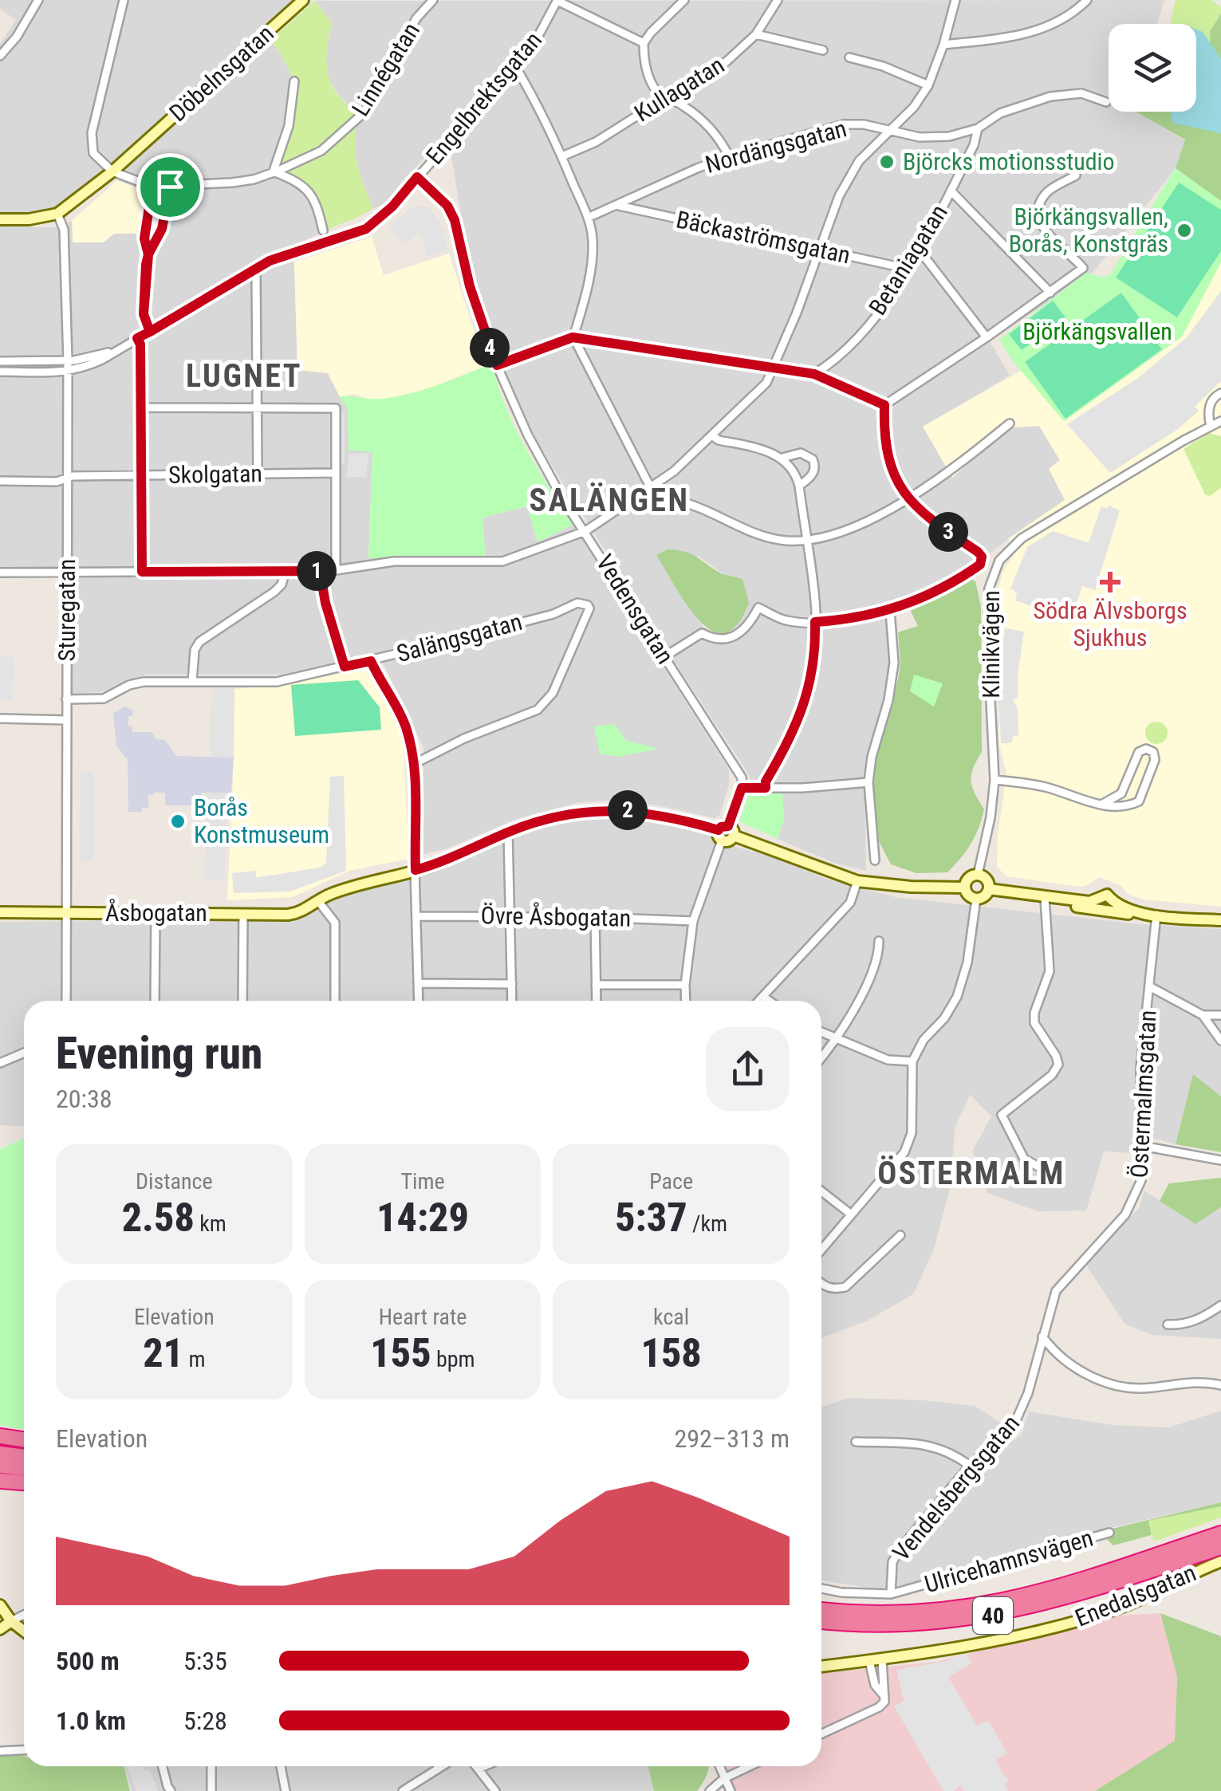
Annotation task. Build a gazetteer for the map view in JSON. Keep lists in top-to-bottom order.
{
  "streets": {
    "highway": ["40"],
    "street": [
      "Linnégatan",
      "Döbelnsgatan",
      "Kullagatan",
      "Engelbrektsgatan",
      "Nordängsgatan",
      "Bäckaströmsgatan",
      "Betaniagatan",
      "Skolgatan",
      "Vedensgatan",
      "Sturegatan",
      "Salängsgatan",
      "Klinikvägen",
      "Åsbogatan",
      "Övre Åsbogatan",
      "Östermalmsgatan",
      "Vendelsbergsgatan",
      "Ulricehamnsvägen",
      "Enedalsgatan"
    ]
  },
  "crossings": [
    ["Linnégatan", "Döbelnsgatan"],
    ["Döbelnsgatan", "Sturegatan"],
    ["Engelbrektsgatan", "Vedensgatan"],
    ["Engelbrektsgatan", "Sturegatan"],
    ["Nordängsgatan", "Bäckaströmsgatan"],
    ["Nordängsgatan", "Betaniagatan"],
    ["Bäckaströmsgatan", "Betaniagatan"],
    ["Skolgatan", "Sturegatan"],
    ["Sturegatan", "Salängsgatan"],
    ["Sturegatan", "Åsbogatan"],
    ["Klinikvägen", "Åsbogatan"],
    ["Östermalmsgatan", "Vendelsbergsgatan"],
    ["Vendelsbergsgatan", "Ulricehamnsvägen"]
  ],
  "districts": ["LUGNET", "SALÄNGEN", "ÖSTERMALM"],
  "parks": ["Björkängsvallen"],
  "places": {
    "other": ["Björcks motionsstudio", "Björkängsvallen, Borås, Konstgräs", "Borås Konstmuseum"],
    "health": ["Södra Älvsborgs Sjukhus"]
  },
  "page": {
    "pins": [
      "4",
      "3",
      "1",
      "2"
    ],
    "heading": ["Evening run", "20:38"],
    "stats": [
      ["Distance", "2.58 km"],
      ["Time", "14:29"],
      ["Pace", "5:37 /km"],
      ["Elevation", "21 m"],
      ["Heart rate", "155 bpm"],
      ["kcal", "158"]
    ],
    "chart": ["Elevation", "292–313 m"],
    "list": [
      {
        "name": "500 m",
        "note": "5:35"
      },
      {
        "name": "1.0 km",
        "note": "5:28"
      }
    ]
  }
}
